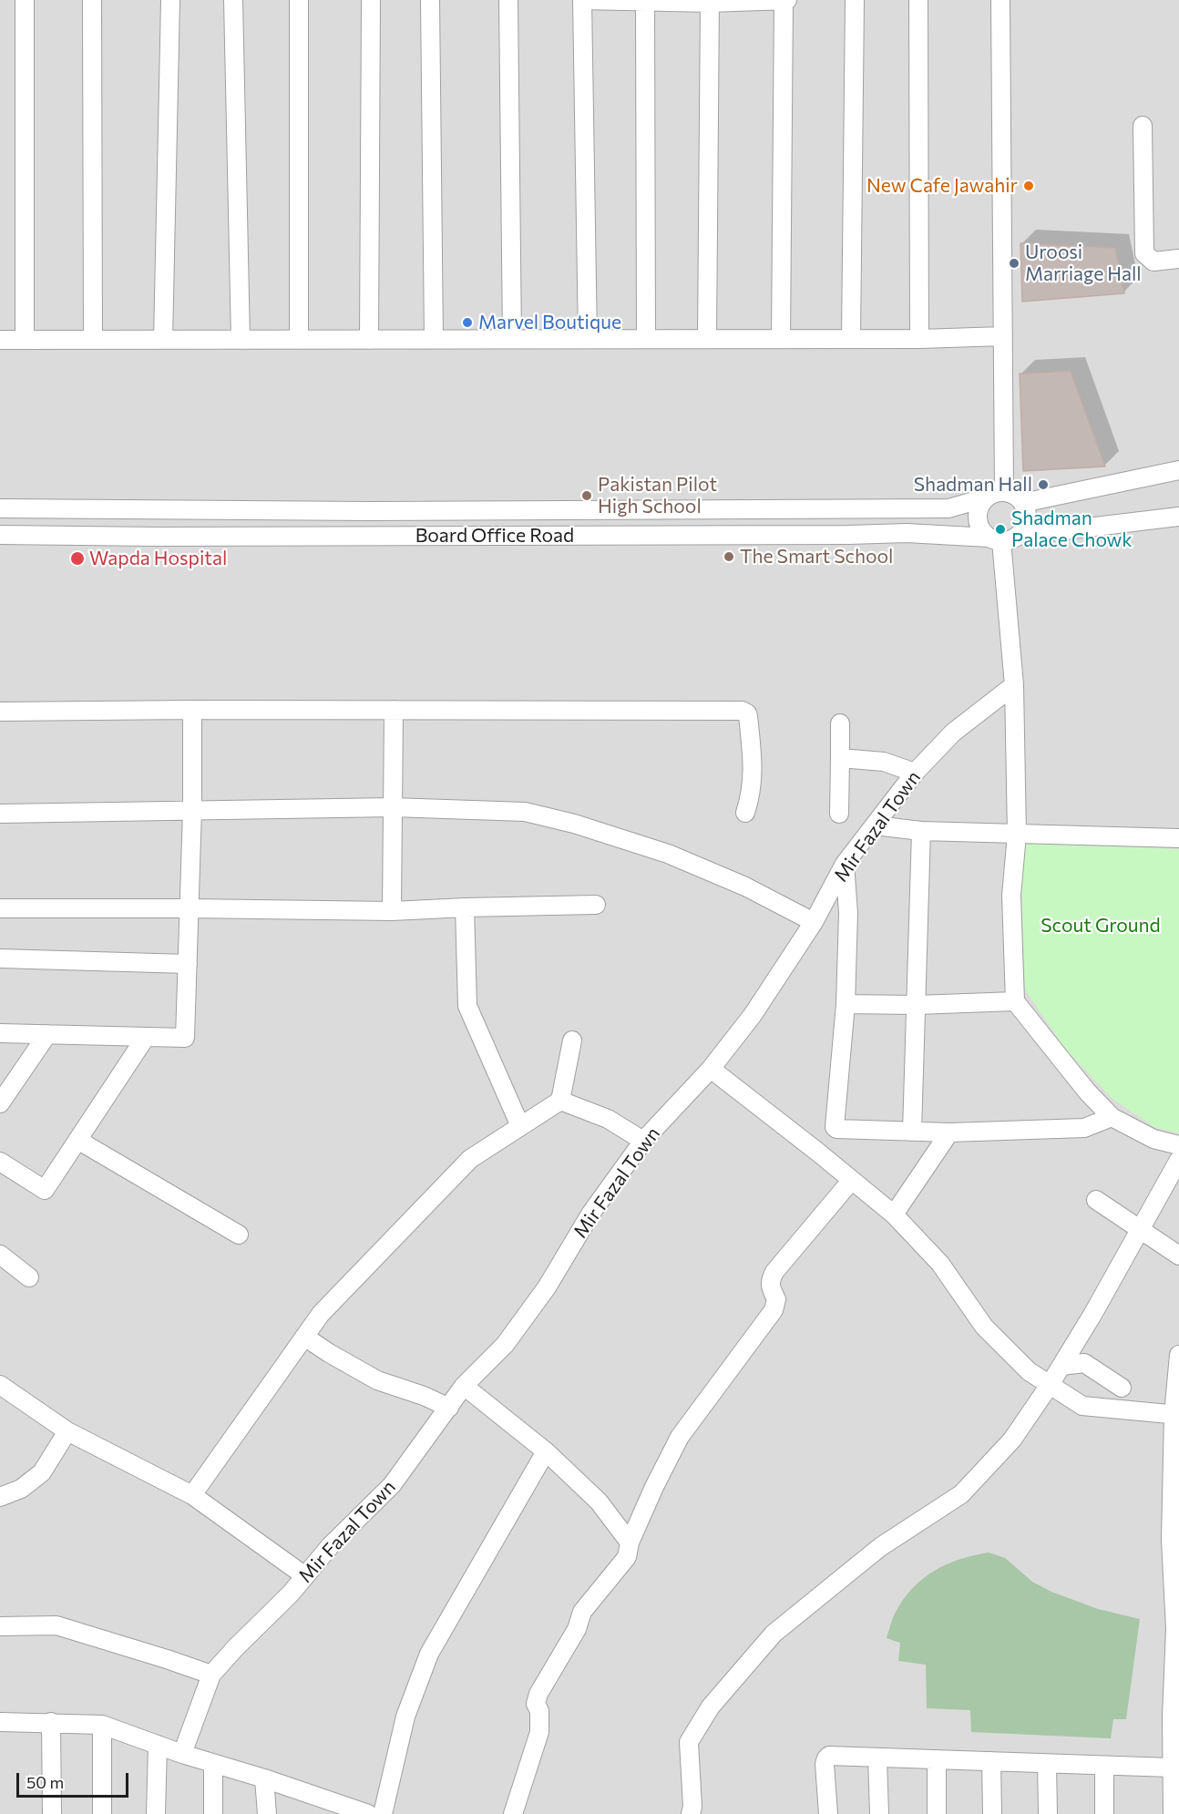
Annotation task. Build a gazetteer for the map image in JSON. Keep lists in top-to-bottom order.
{
  "streets": {
    "street": ["Board Office Road", "Mir Fazal Town"]
  },
  "parks": ["Scout Ground"],
  "places": [
    "New Cafe Jawahir",
    "Uroosi Marriage Hall",
    "Marvel Boutique",
    "Shadman Hall",
    "Pakistan Pilot High School",
    "Shadman Palace Chowk",
    "The Smart School",
    "Wapda Hospital"
  ],
  "scale_bar": "50 m"
}
